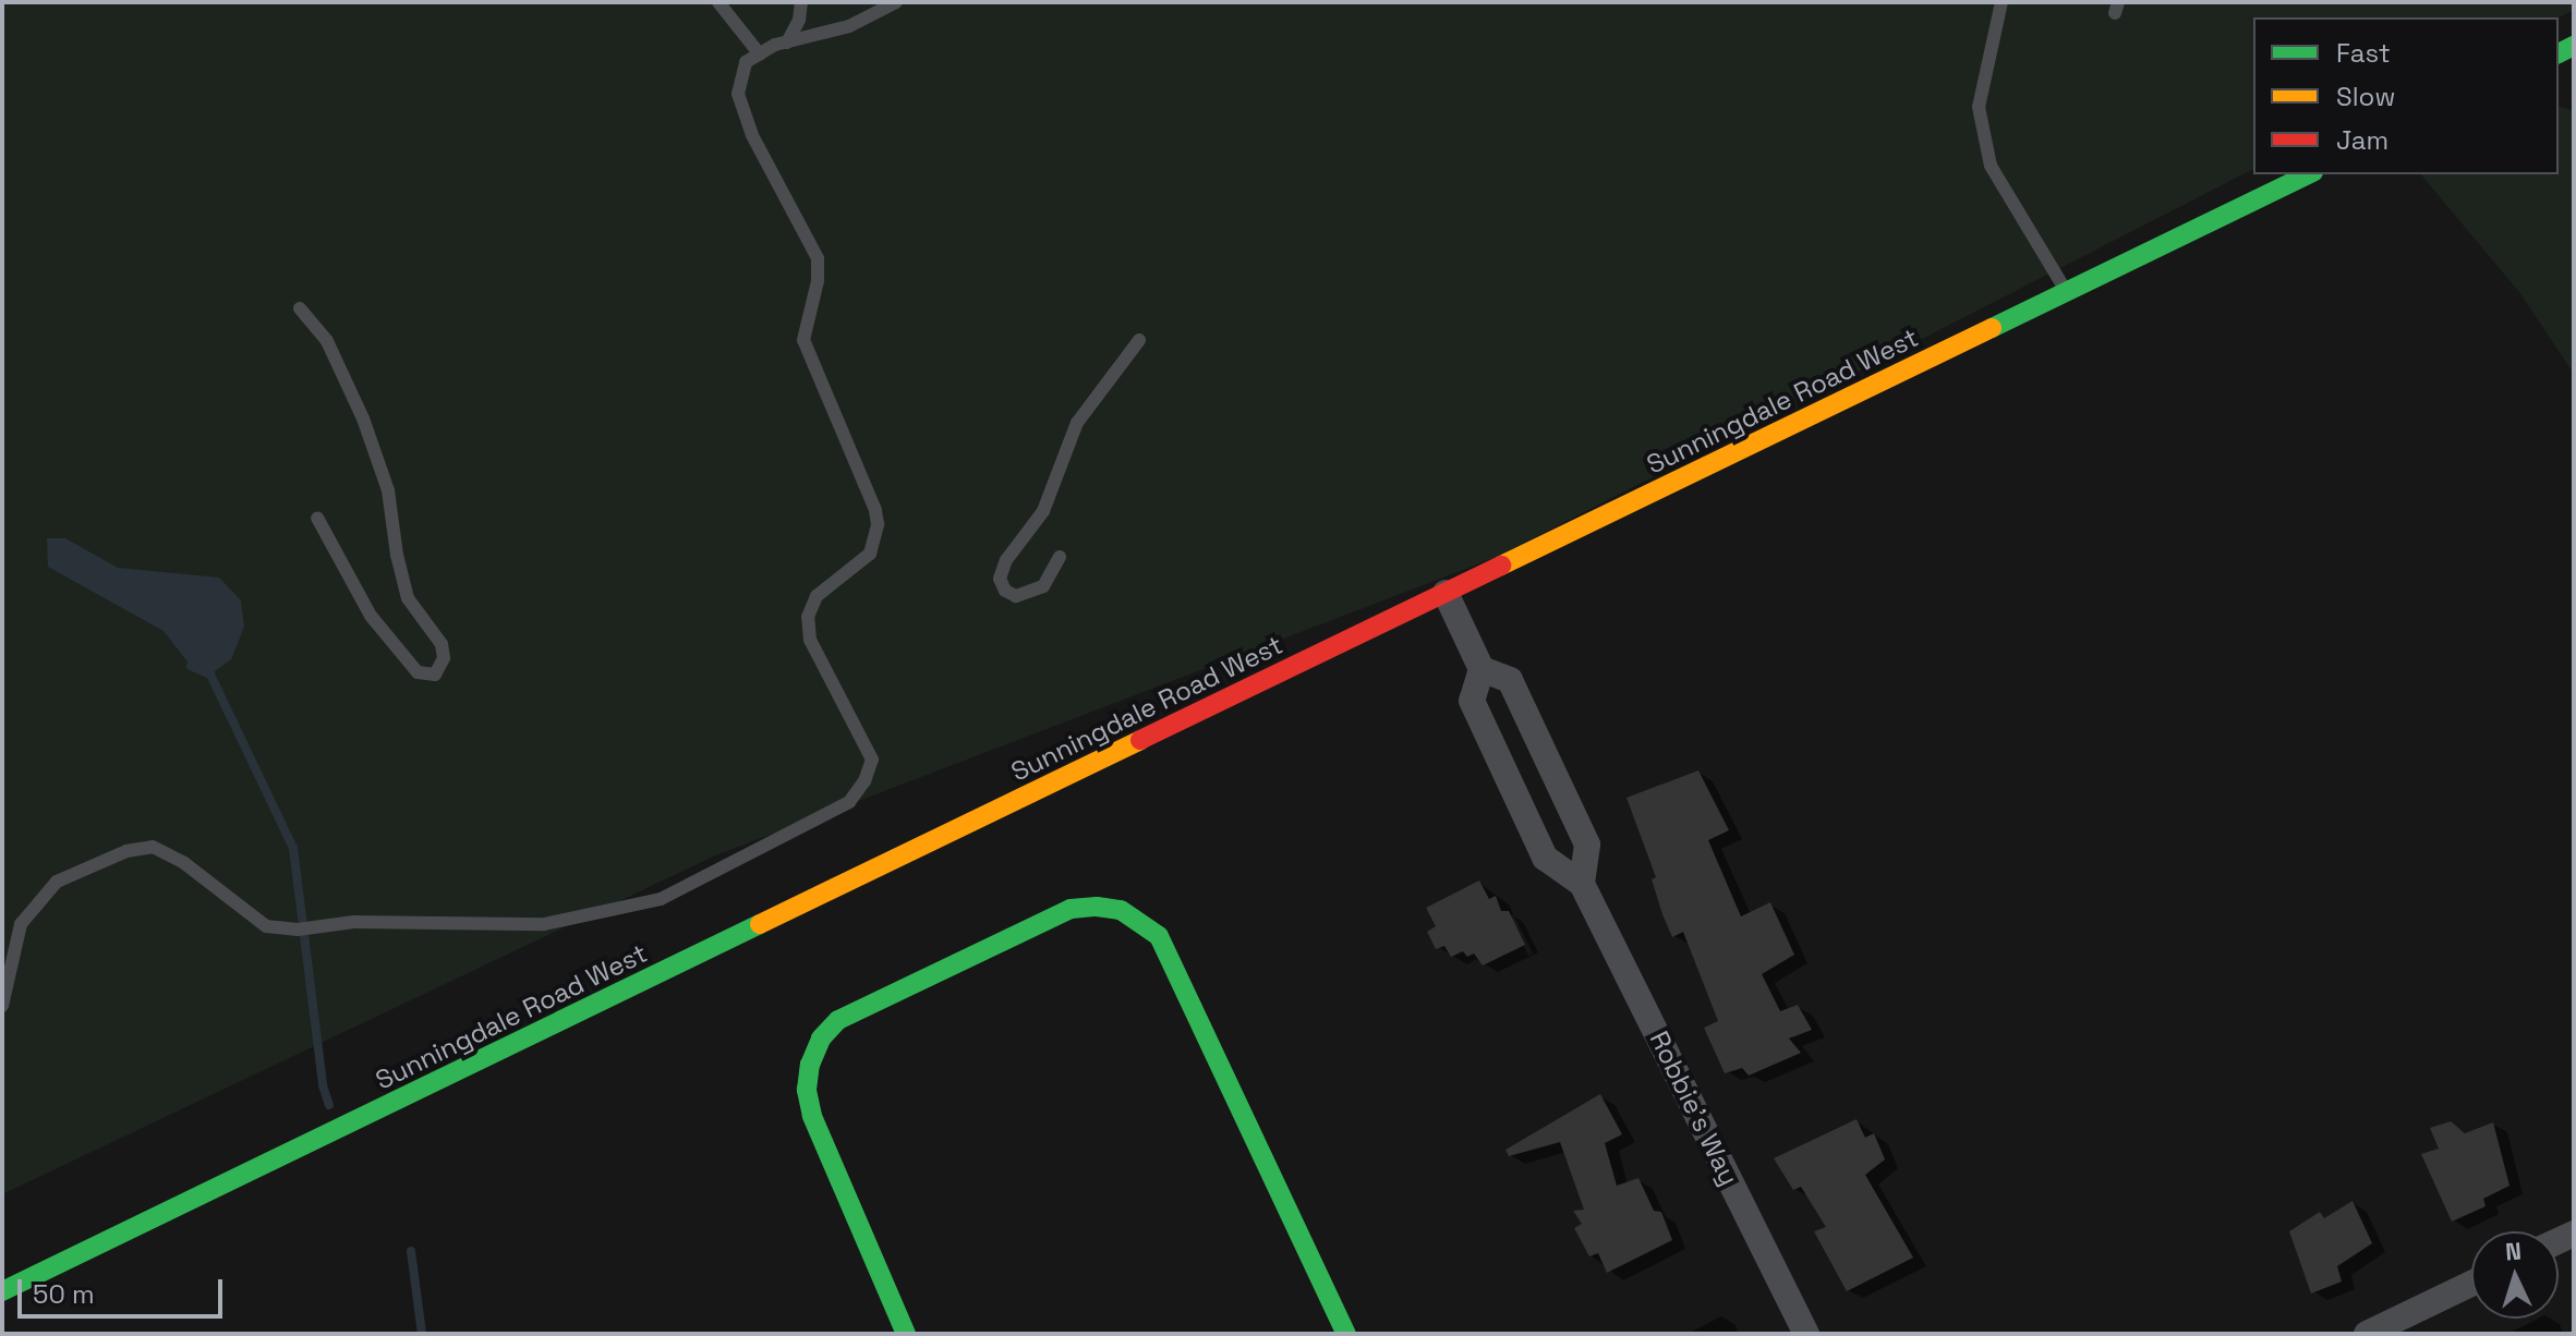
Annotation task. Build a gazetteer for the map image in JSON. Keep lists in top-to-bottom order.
{
  "streets": {
    "main road": ["Sunningdale Road West"],
    "street": ["Robbie's Way"]
  },
  "legend": ["Fast", "Slow", "Jam"],
  "scale_bar": "50 m",
  "north": "top"
}
